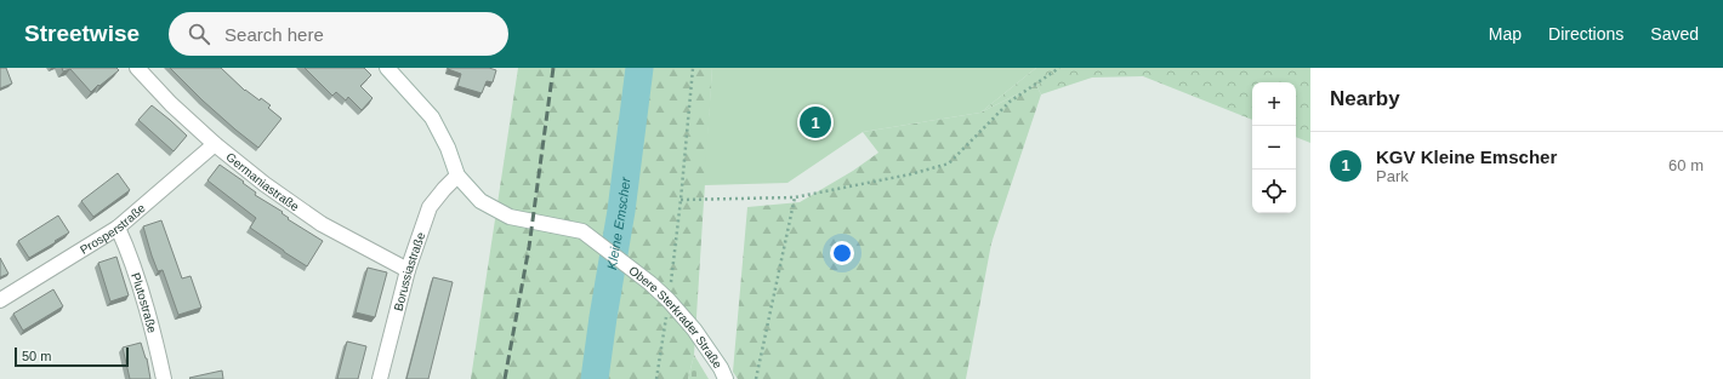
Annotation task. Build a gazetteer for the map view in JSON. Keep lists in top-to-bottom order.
{
  "streets": {
    "street": [
      "Germaniastraße",
      "Prosperstraße",
      "Borussiastraße",
      "Plutostraße",
      "Obere Sterkrader Straße"
    ]
  },
  "crossings": [
    ["Germaniastraße", "Prosperstraße"],
    ["Germaniastraße", "Borussiastraße"],
    ["Prosperstraße", "Plutostraße"],
    ["Borussiastraße", "Obere Sterkrader Straße"]
  ],
  "water": ["Kleine Emscher"],
  "scale_bar": "50 m",
  "page": {
    "header": "Streetwise",
    "search": "Search here",
    "nav": ["Map", "Directions", "Saved"],
    "heading": "Nearby",
    "map_buttons": ["+", "−"],
    "pins": "1",
    "list": [
      {
        "mark": "1",
        "name": "KGV Kleine Emscher",
        "note": "Park",
        "value": "60 m"
      }
    ],
    "scale": "50 m"
  }
}
